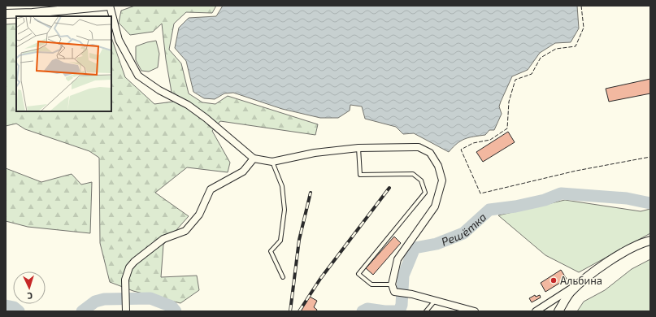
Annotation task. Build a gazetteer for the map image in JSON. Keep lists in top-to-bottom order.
{
  "water": ["Решётка"],
  "places": ["Альбина"],
  "north": "bottom"
}
